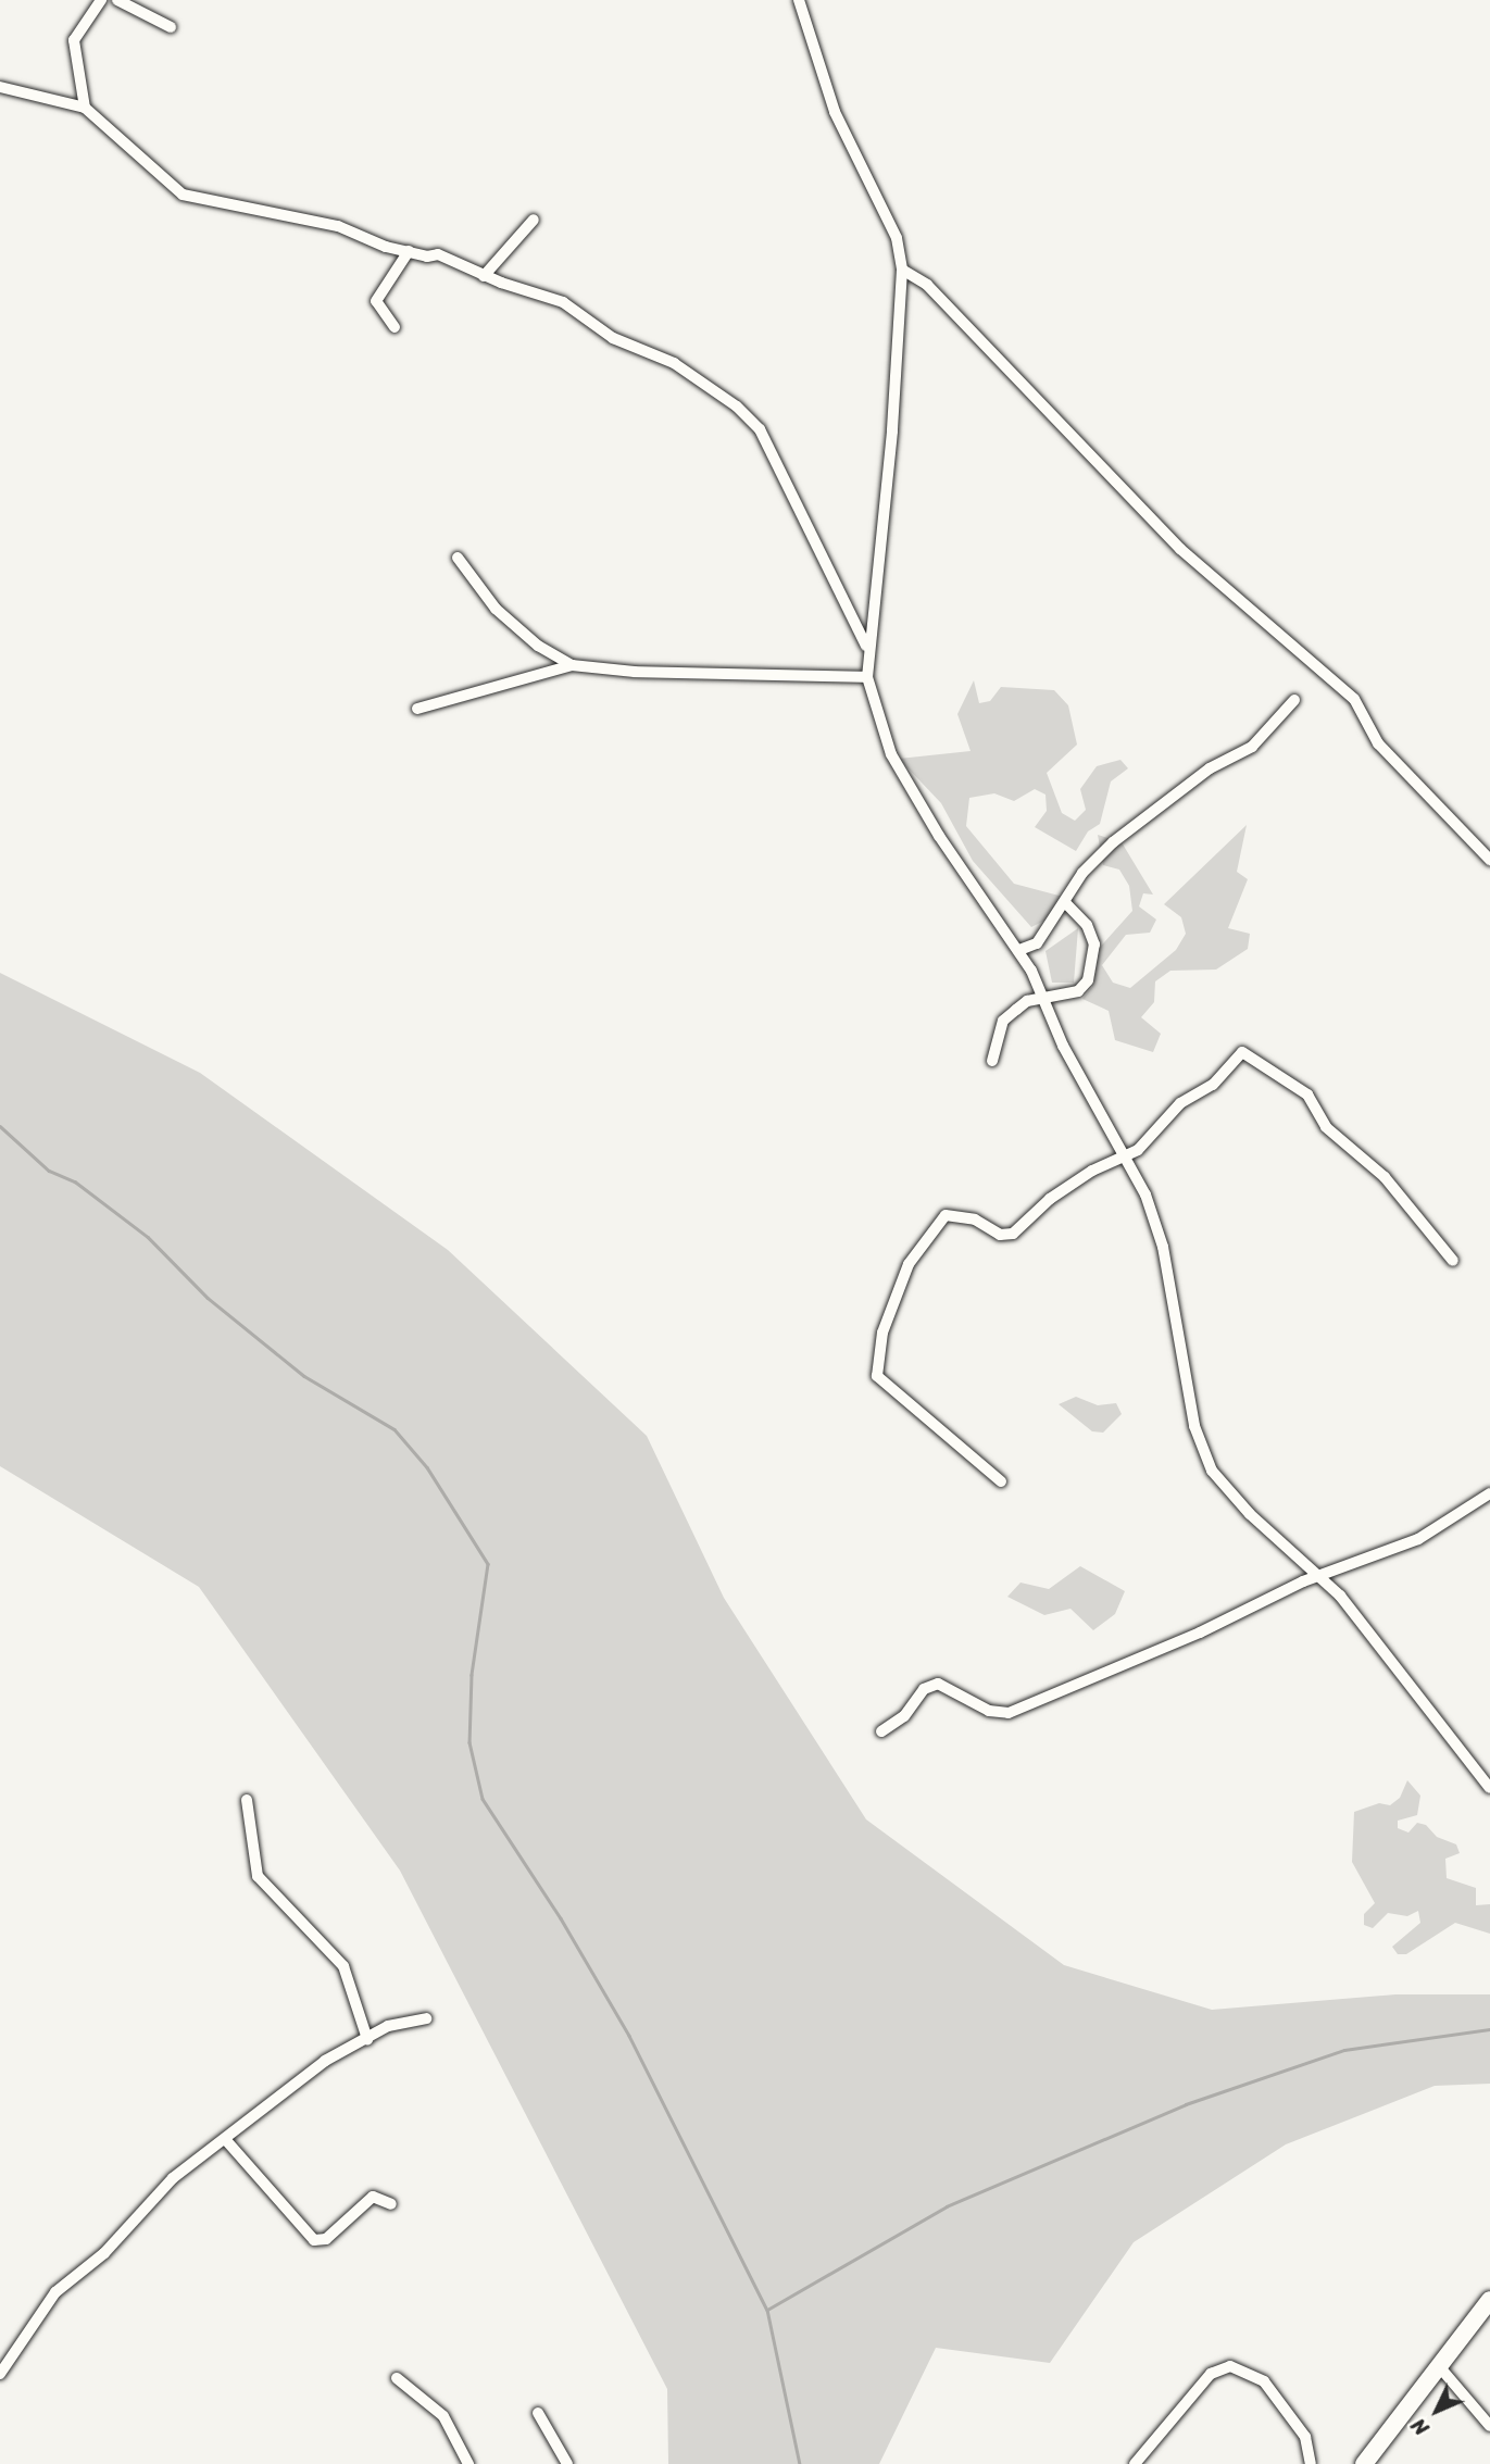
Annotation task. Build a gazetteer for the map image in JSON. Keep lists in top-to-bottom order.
{
  "north": "bottom left"
}
